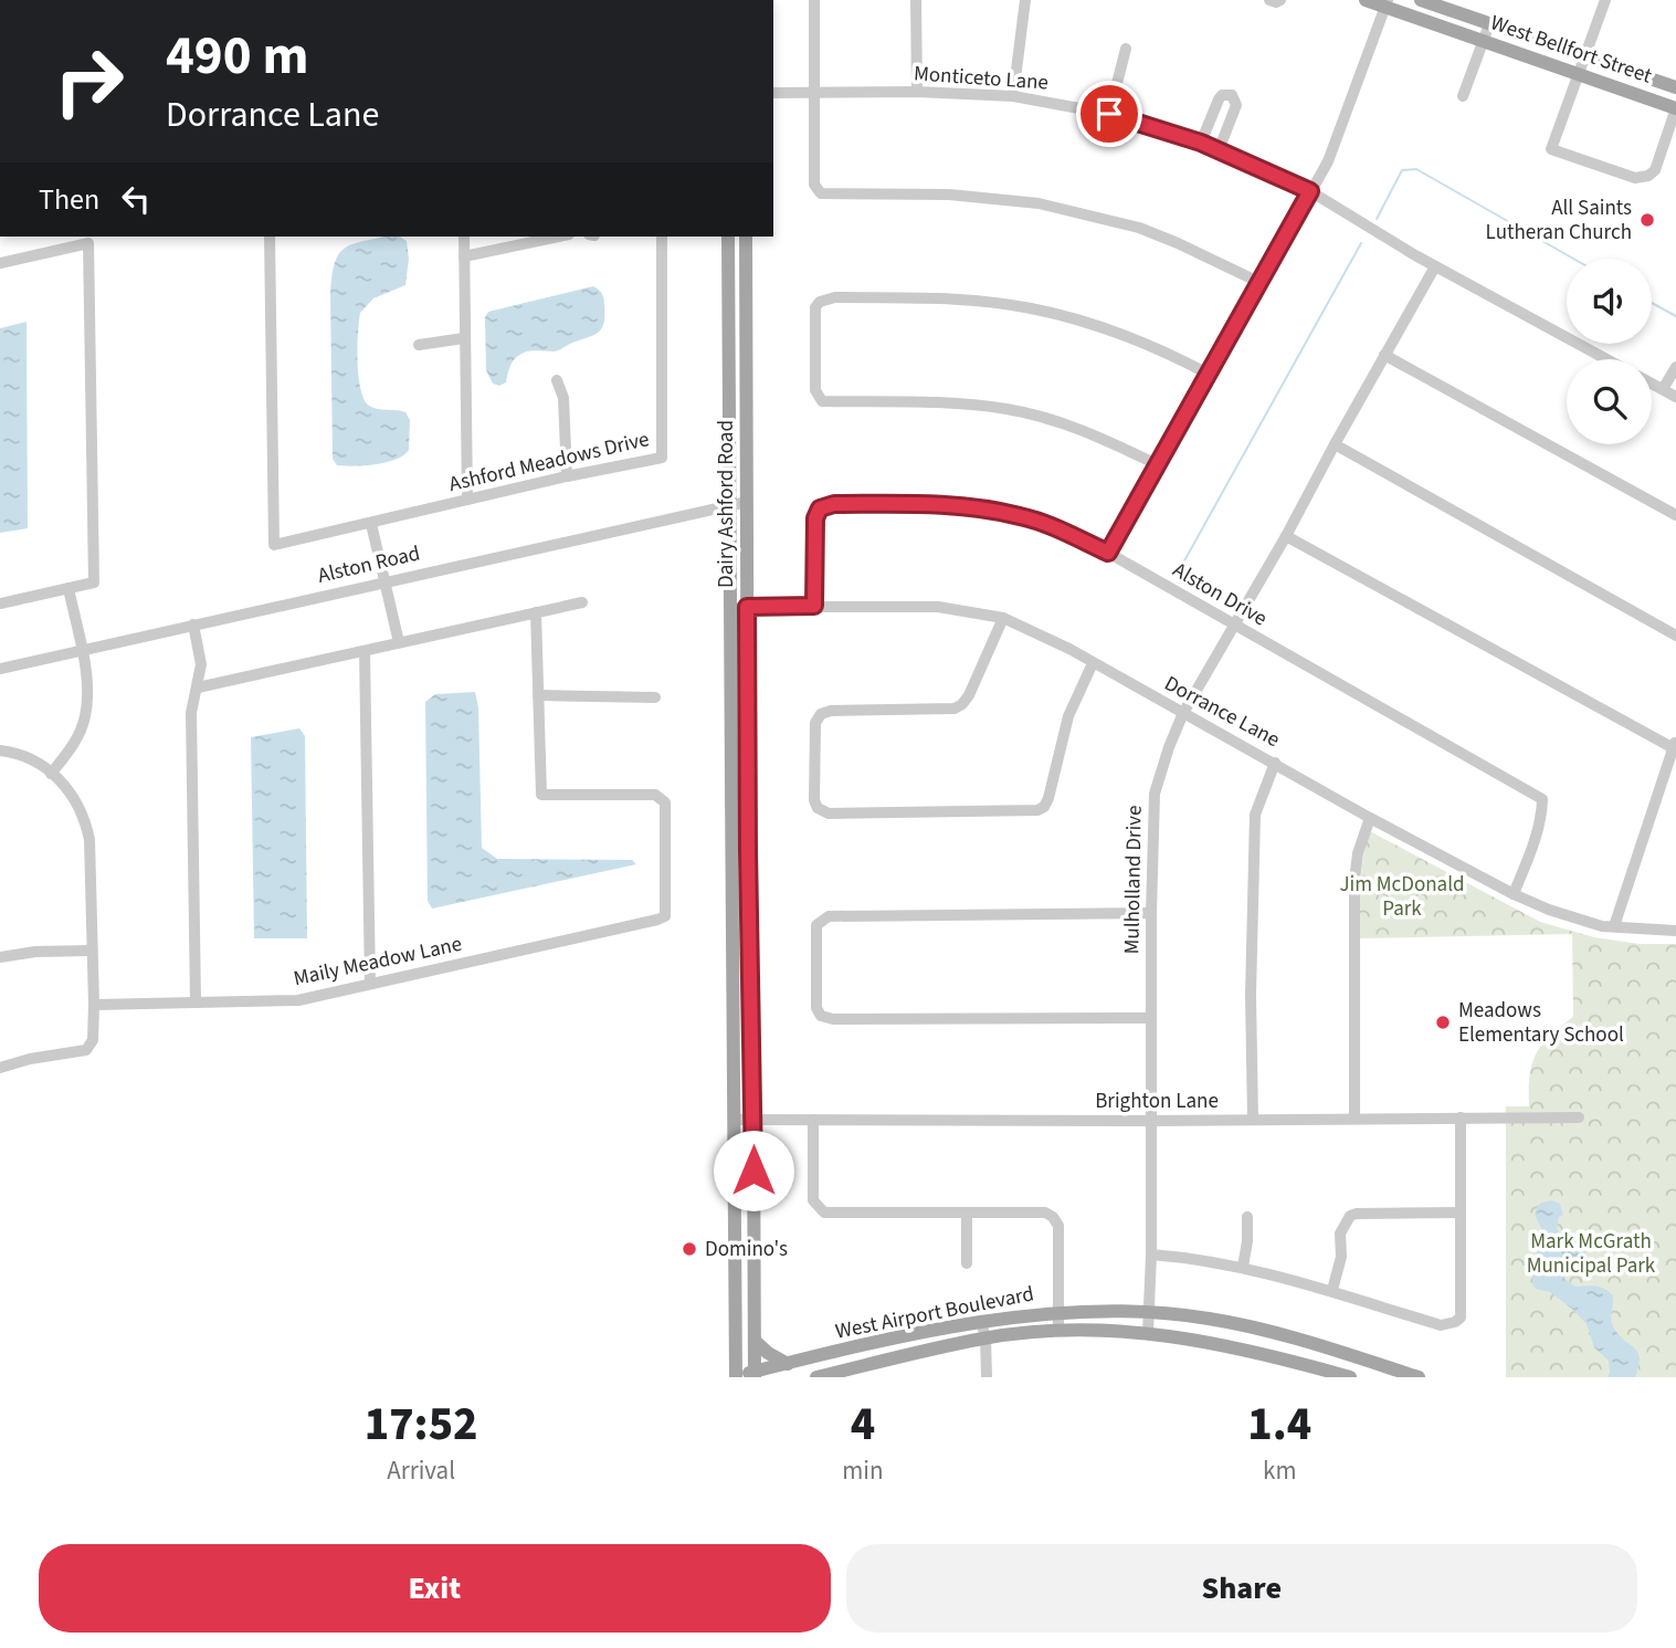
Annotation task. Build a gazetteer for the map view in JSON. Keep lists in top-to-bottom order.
{
  "streets": {
    "main road": ["West Bellfort Street", "Dairy Ashford Road", "West Airport Boulevard"],
    "street": [
      "Monticeto Lane",
      "Ashford Meadows Drive",
      "Alston Road",
      "Alston Drive",
      "Dorrance Lane",
      "Mulholland Drive",
      "Maily Meadow Lane",
      "Brighton Lane"
    ]
  },
  "crossings": [
    ["Monticeto Lane", "Mulholland Drive"],
    ["Dairy Ashford Road", "Alston Road"],
    ["Dairy Ashford Road", "Dorrance Lane"],
    ["Dairy Ashford Road", "Brighton Lane"],
    ["Dairy Ashford Road", "West Airport Boulevard"],
    ["Alston Drive", "Dorrance Lane"],
    ["Alston Drive", "Mulholland Drive"],
    ["Dorrance Lane", "Mulholland Drive"],
    ["Mulholland Drive", "Brighton Lane"],
    ["Mulholland Drive", "West Airport Boulevard"]
  ],
  "parks": ["Jim McDonald Park", "Mark McGrath Municipal Park"],
  "places": ["All Saints Lutheran Church", "Meadows Elementary School", "Domino's"],
  "page": {
    "turn": ["490 m", "Dorrance Lane"],
    "then": "Then",
    "eta": [
      "17:52",
      "Arrival",
      "4",
      "min",
      "1.4",
      "km"
    ],
    "buttons": ["Exit", "Share"]
  }
}
